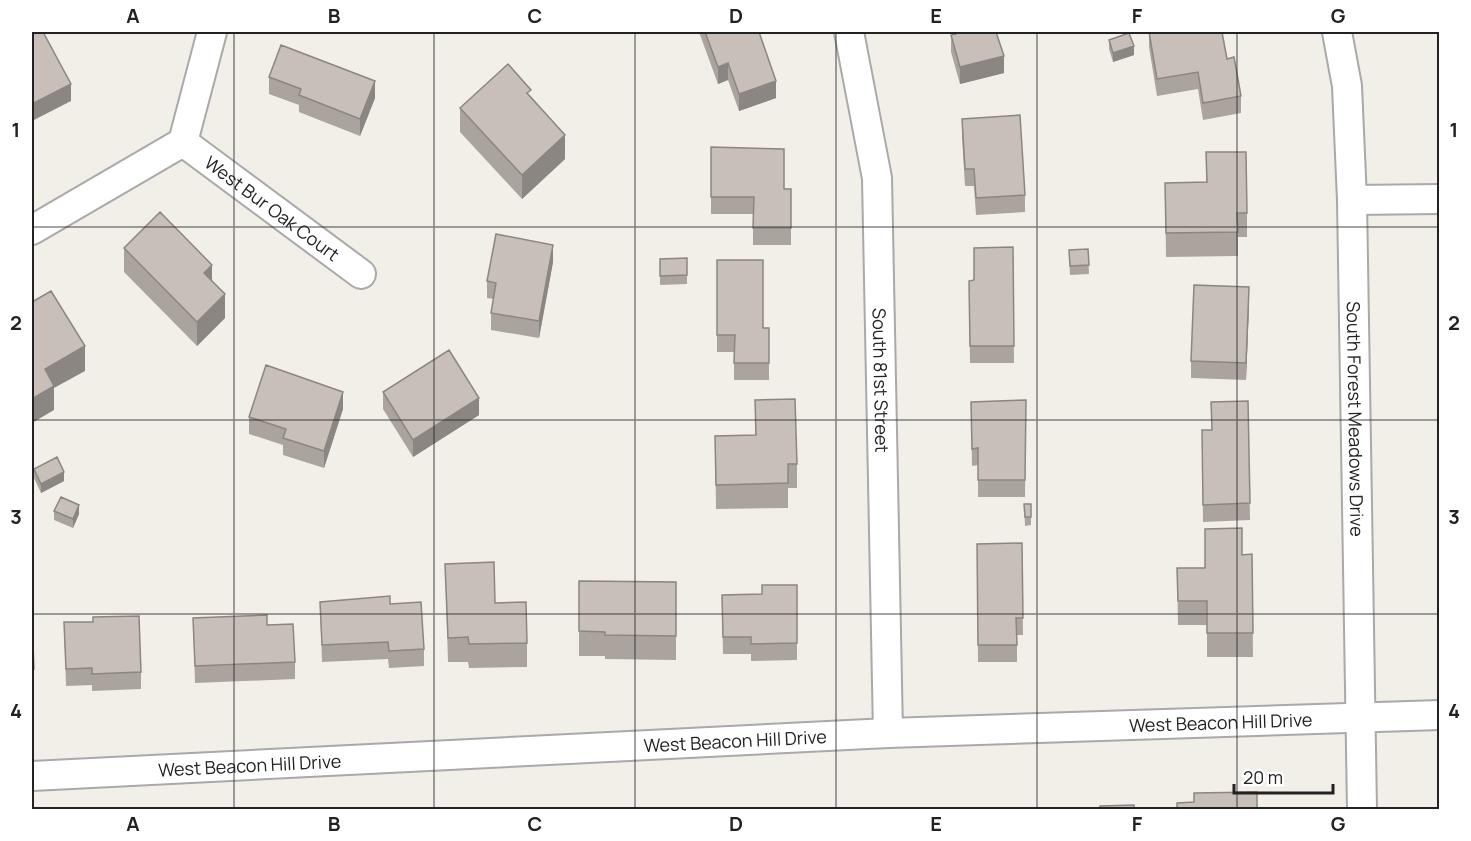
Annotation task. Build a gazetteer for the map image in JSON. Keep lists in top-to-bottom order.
{
  "streets": {
    "street": [
      "West Bur Oak Court",
      "South 81st Street",
      "South Forest Meadows Drive",
      "West Beacon Hill Drive"
    ]
  },
  "crossings": [
    ["South 81st Street", "West Beacon Hill Drive"],
    ["South Forest Meadows Drive", "West Beacon Hill Drive"]
  ],
  "scale_bar": "20 m",
  "grid": {
    "columns": [
      "A",
      "B",
      "C",
      "D",
      "E",
      "F",
      "G"
    ],
    "rows": [
      "1",
      "2",
      "3",
      "4"
    ]
  }
}
